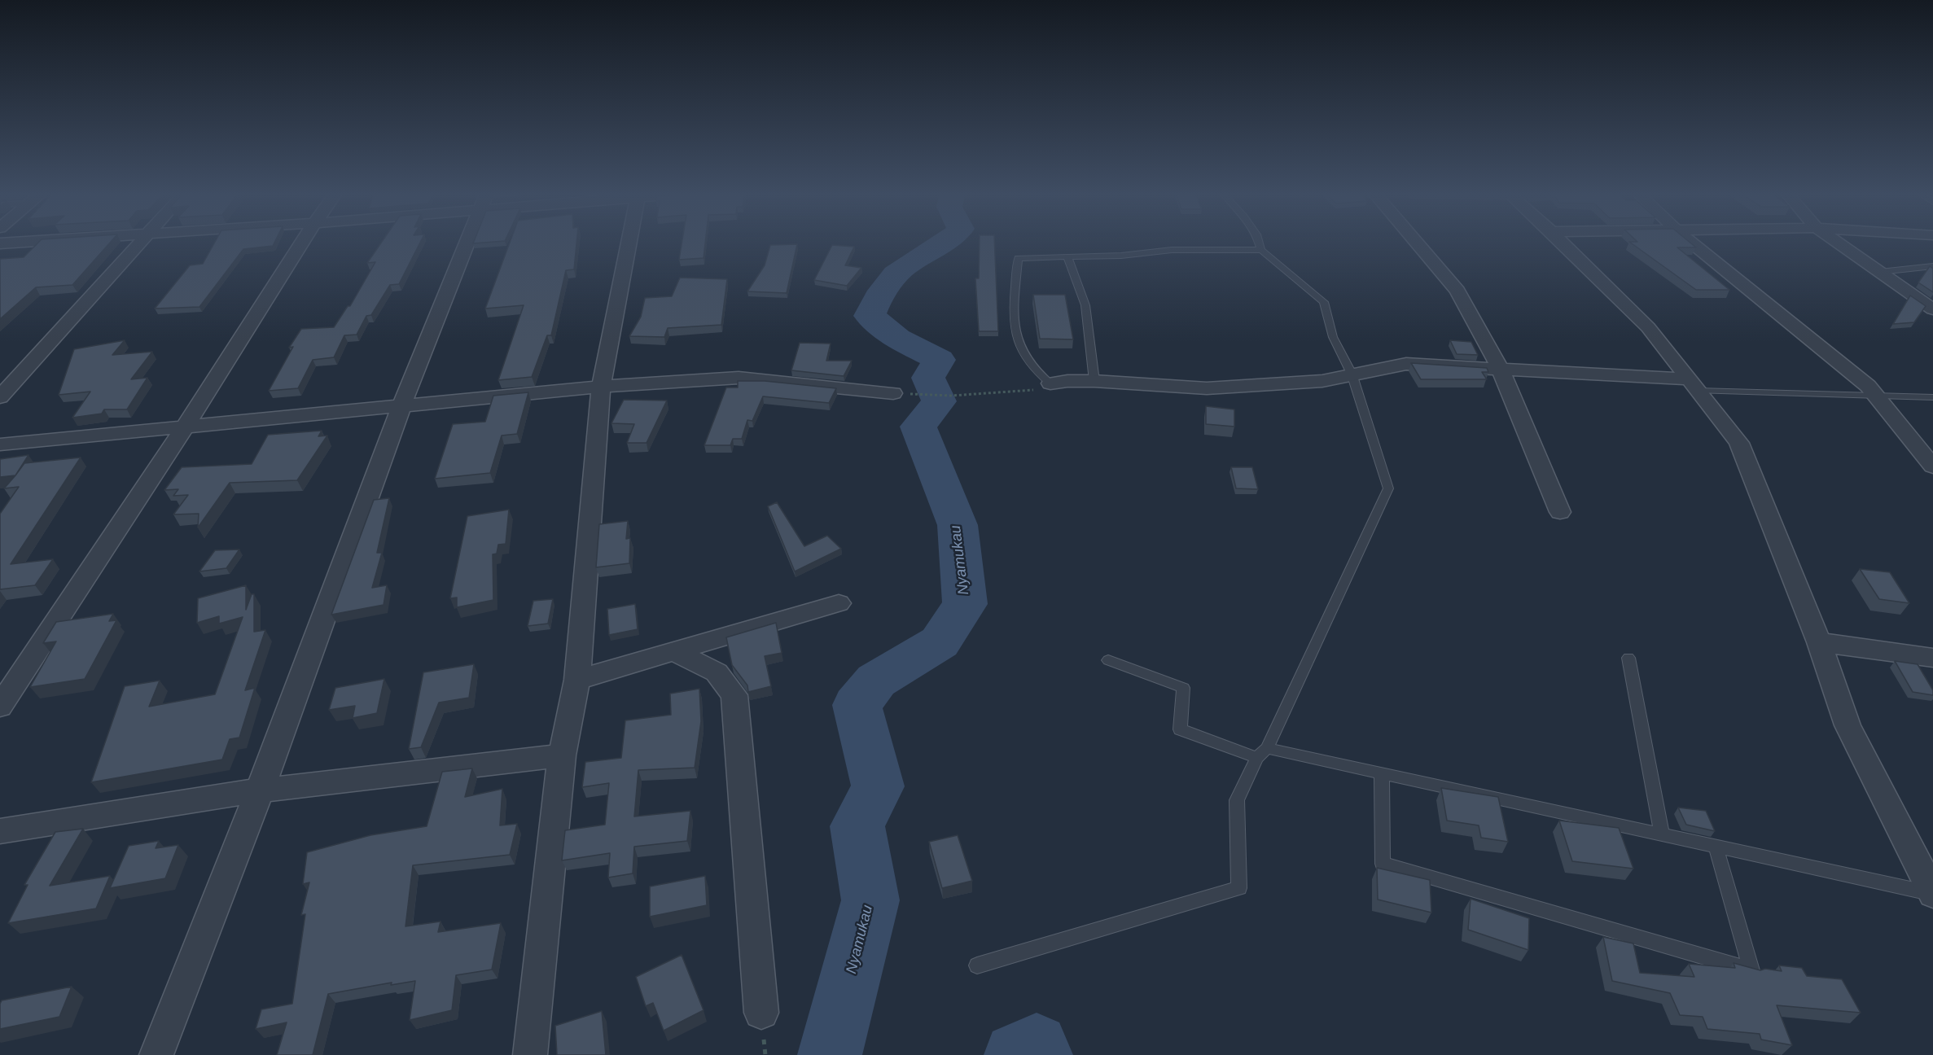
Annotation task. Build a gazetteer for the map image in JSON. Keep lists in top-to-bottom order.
{
  "water": ["Nyamukau"]
}
